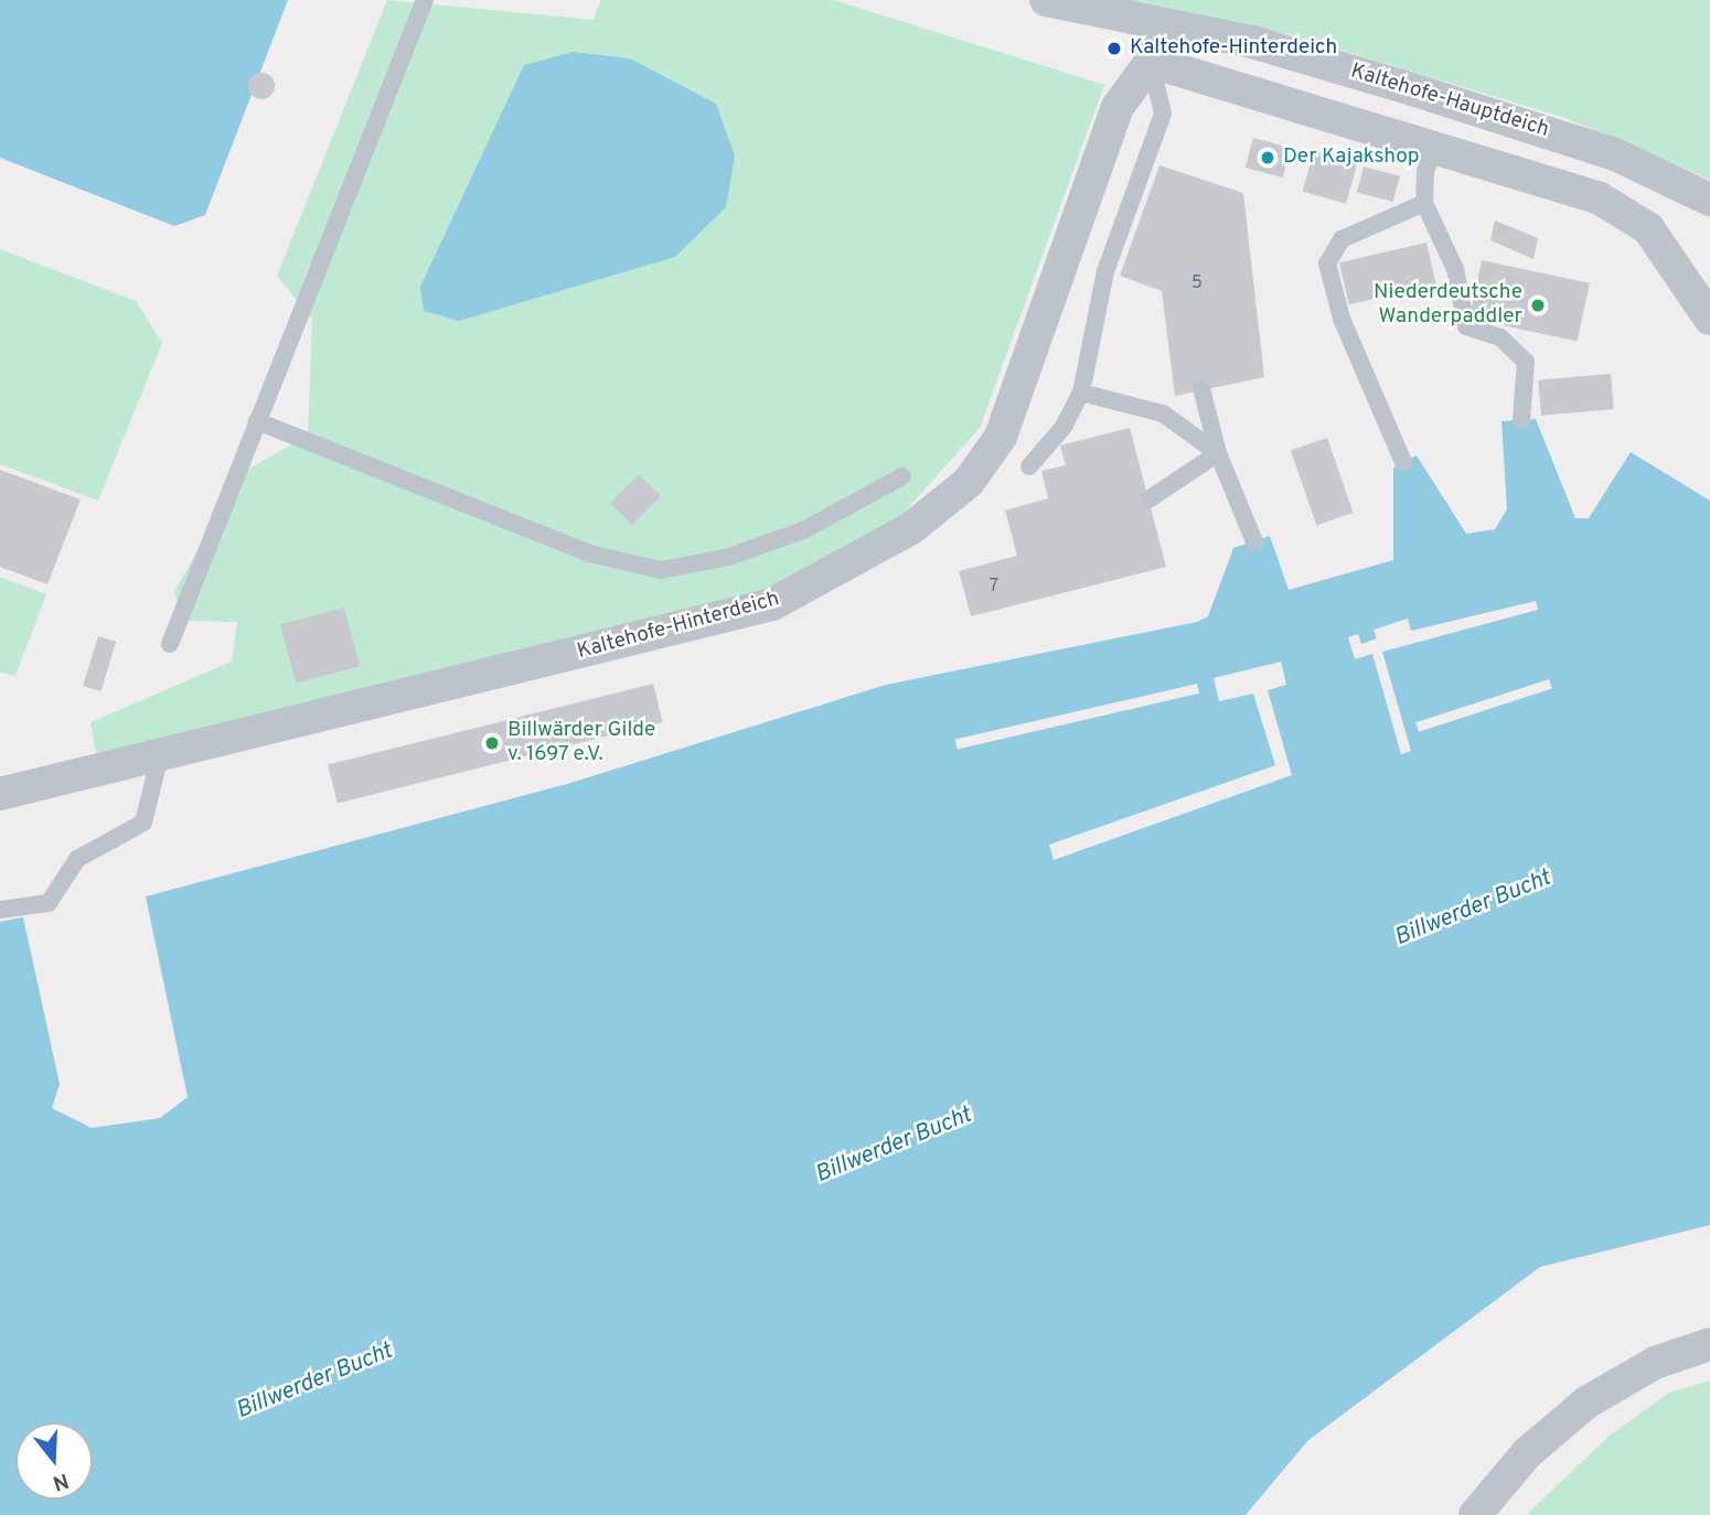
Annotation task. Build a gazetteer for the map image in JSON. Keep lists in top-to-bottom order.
{
  "streets": {
    "street": ["Kaltehofe-Hauptdeich", "Kaltehofe-Hinterdeich"]
  },
  "crossings": [
    ["Kaltehofe-Hauptdeich", "Kaltehofe-Hinterdeich"]
  ],
  "water": ["Billwerder Bucht"],
  "places": [
    "Kaltehofe-Hinterdeich",
    "Der Kajakshop",
    "Niederdeutsche Wanderpaddler",
    "Billwärder Gilde v. 1697 e.V."
  ],
  "house_numbers": ["5", "7"],
  "north": "bottom"
}
